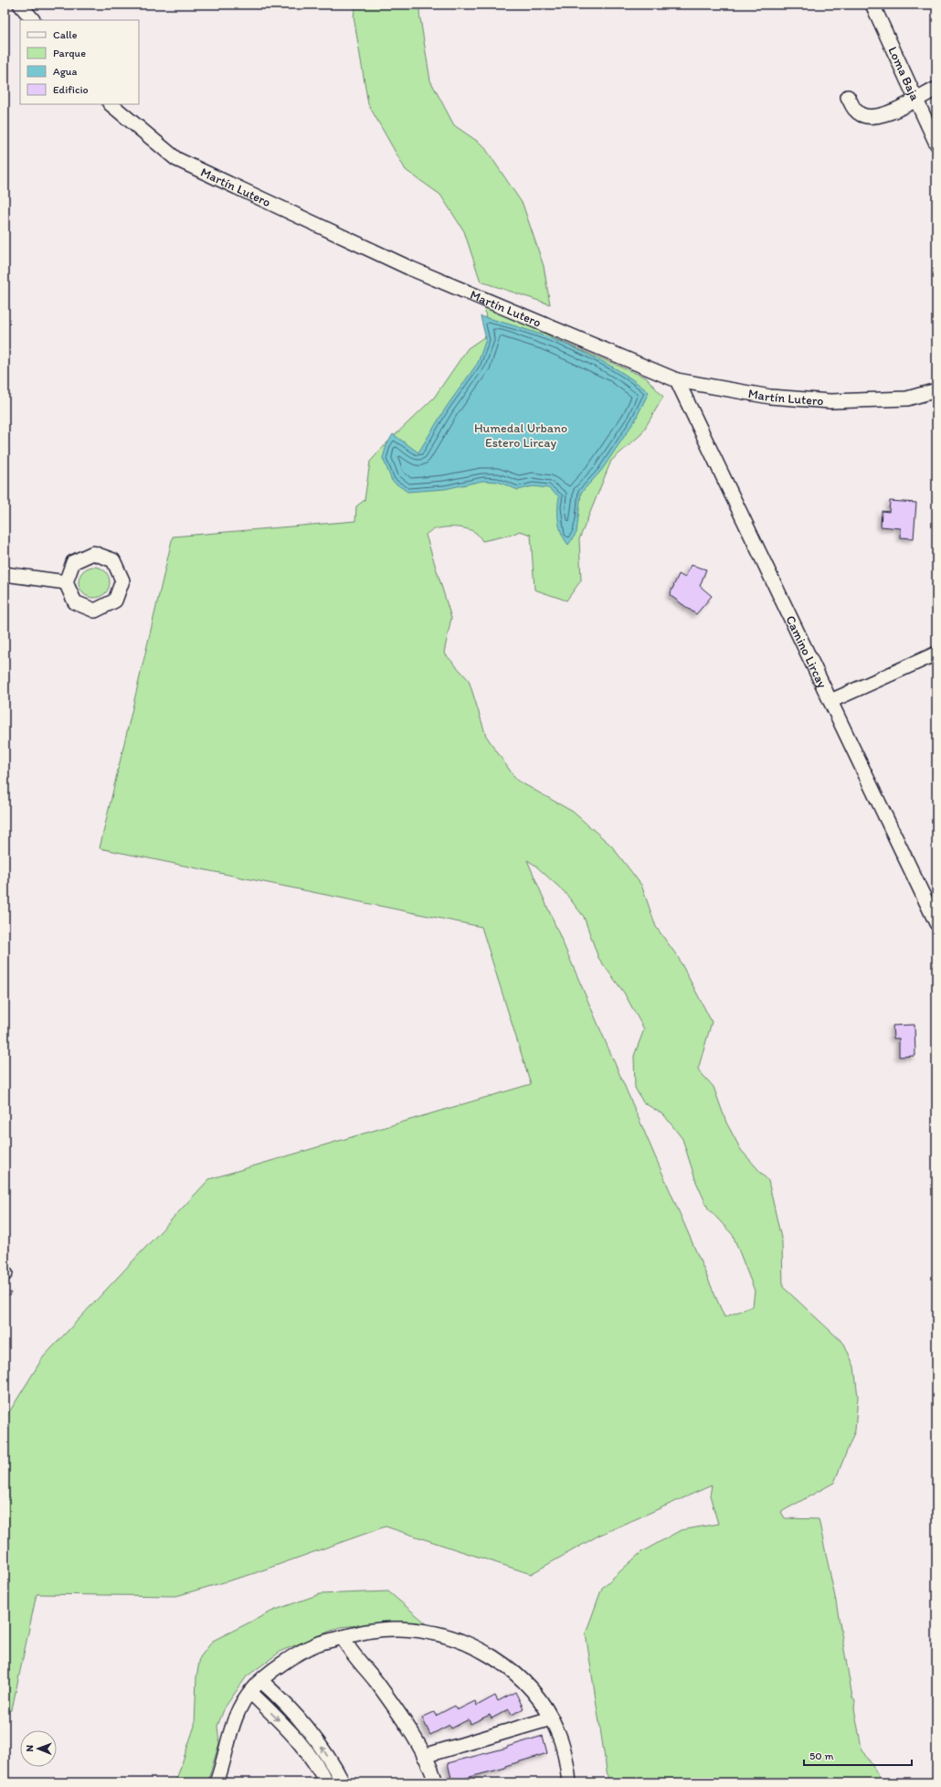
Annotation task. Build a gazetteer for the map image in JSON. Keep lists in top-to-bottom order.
{
  "streets": {
    "street": ["Loma Baja", "Martín Lutero", "Camino Lircay"]
  },
  "crossings": [
    ["Martín Lutero", "Camino Lircay"]
  ],
  "parks": ["Humedal Urbano Estero Lircay"],
  "legend": [
    "Calle",
    "Parque",
    "Agua",
    "Edificio"
  ],
  "scale_bar": "50 m",
  "north": "left"
}
